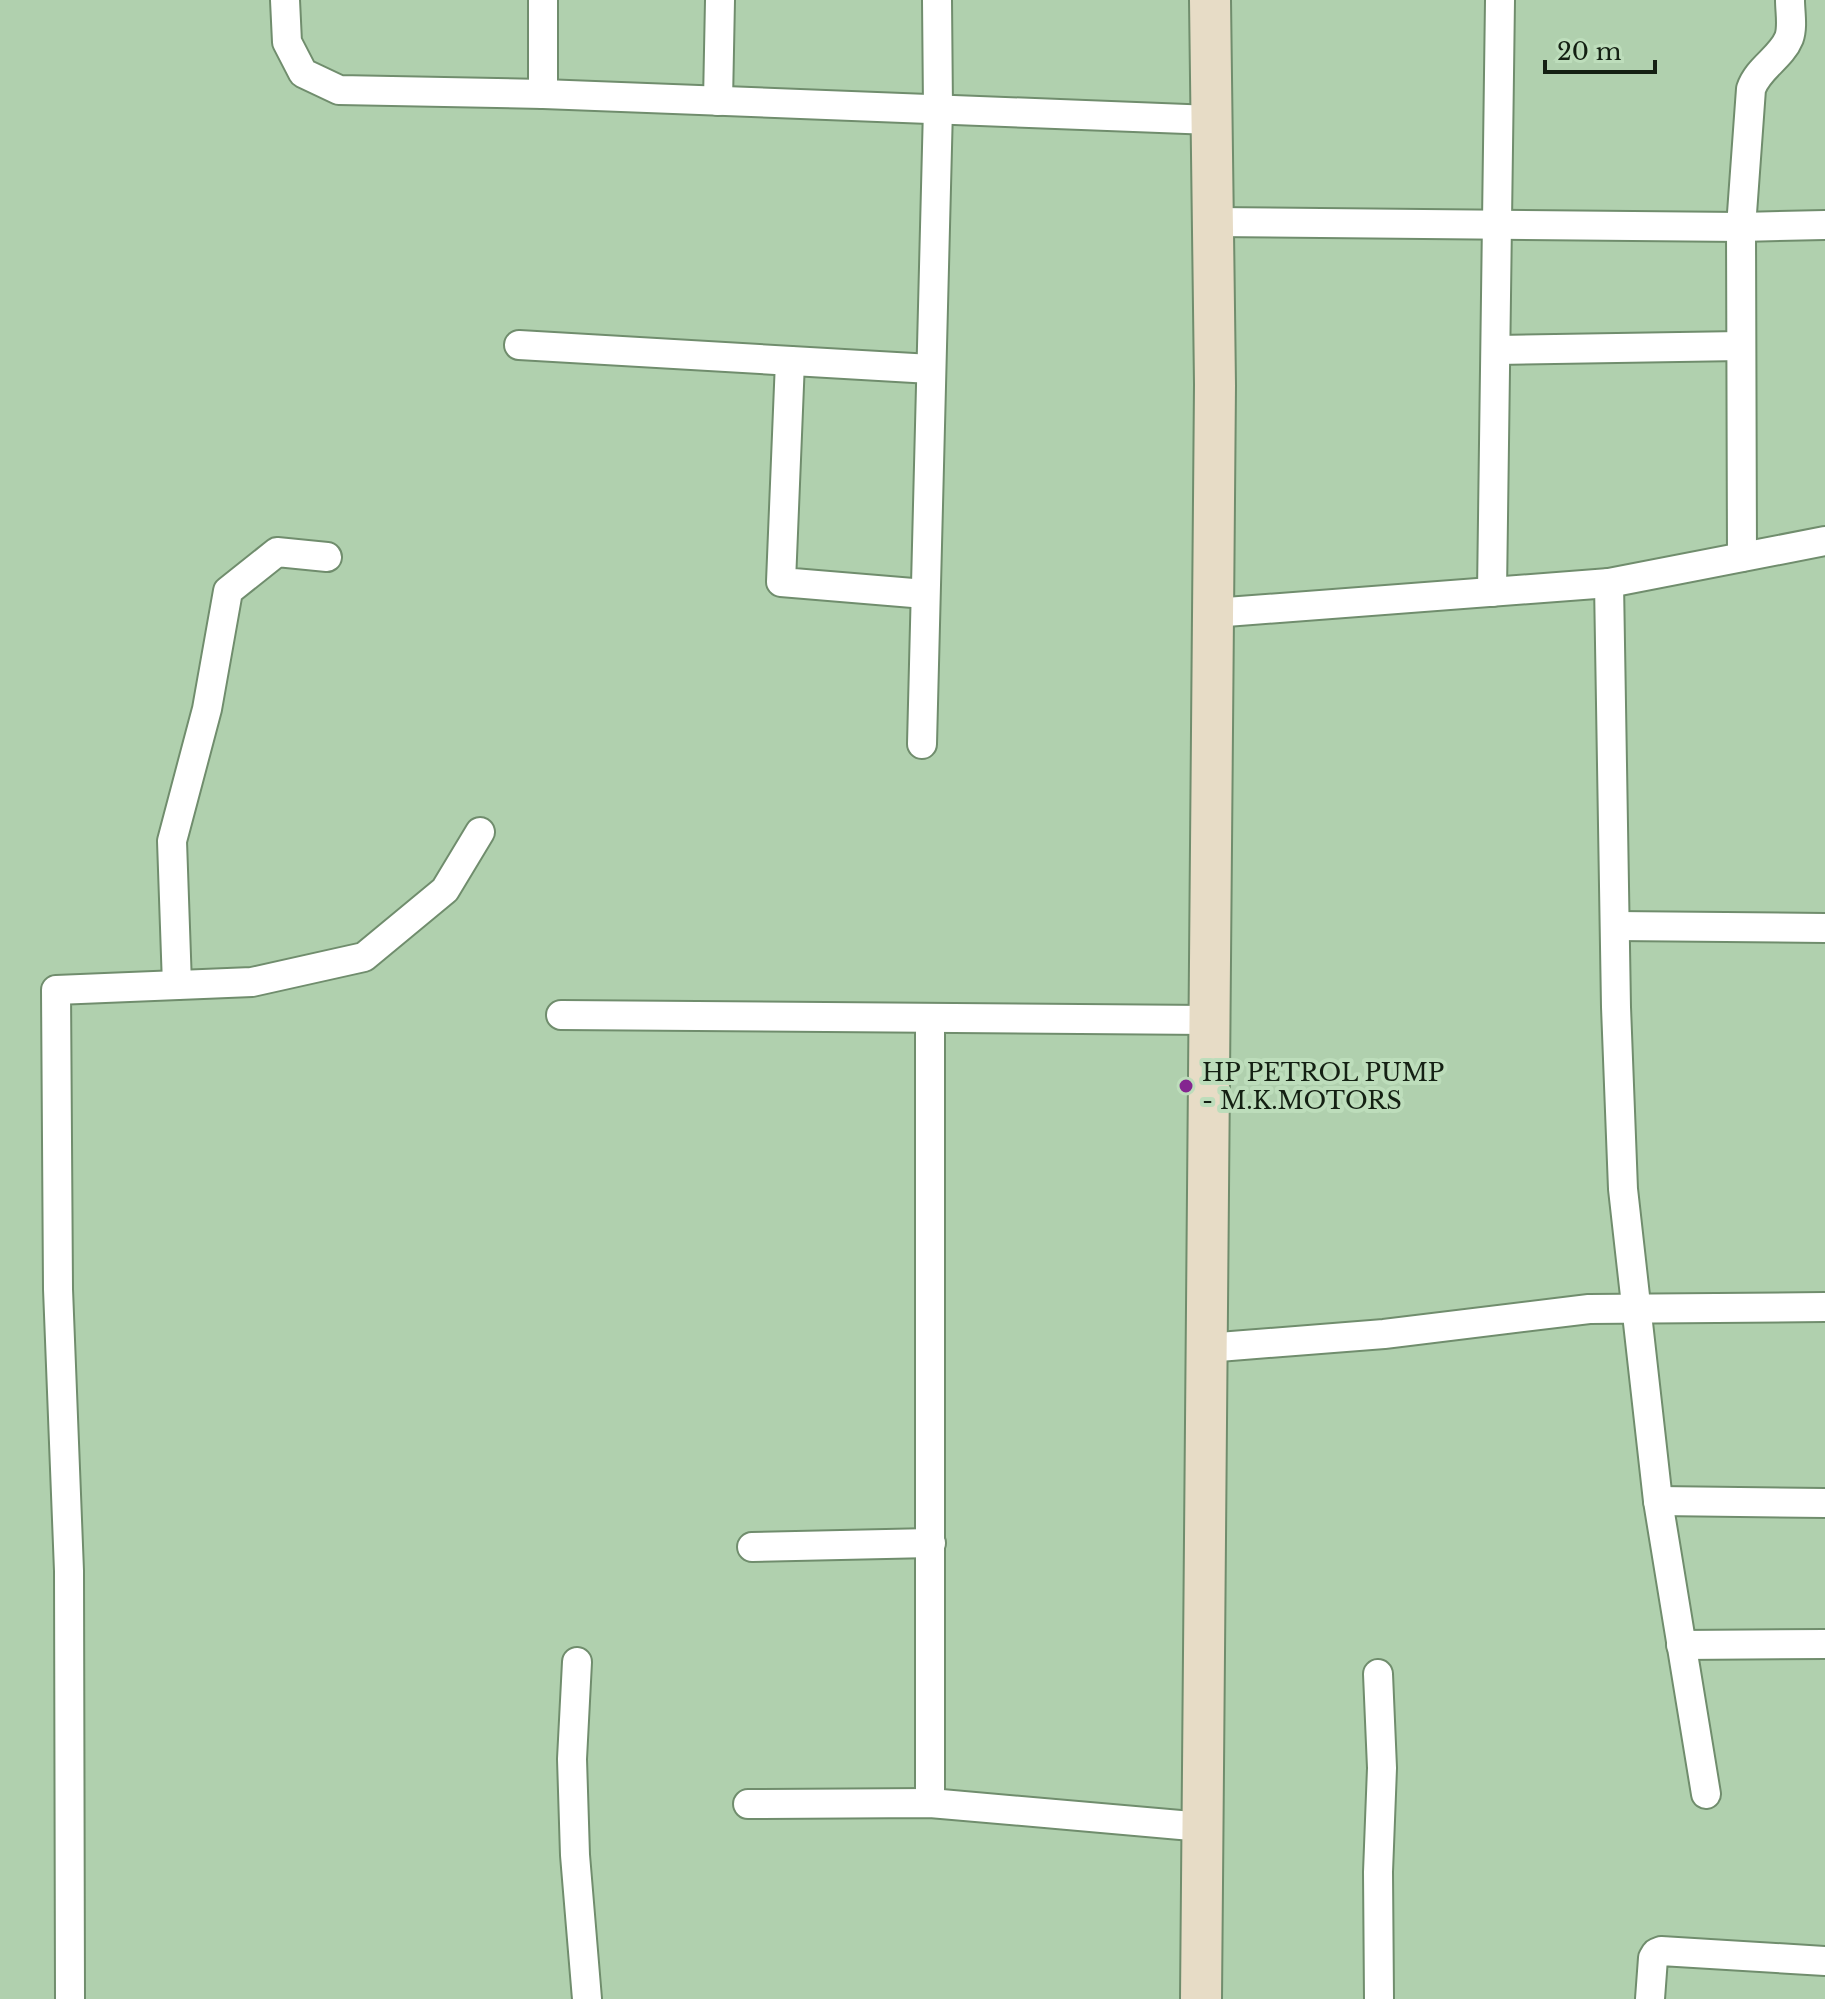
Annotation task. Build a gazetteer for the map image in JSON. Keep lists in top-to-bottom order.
{
  "places": ["HP PETROL PUMP - M.K.MOTORS"],
  "scale_bar": "20 m"
}
